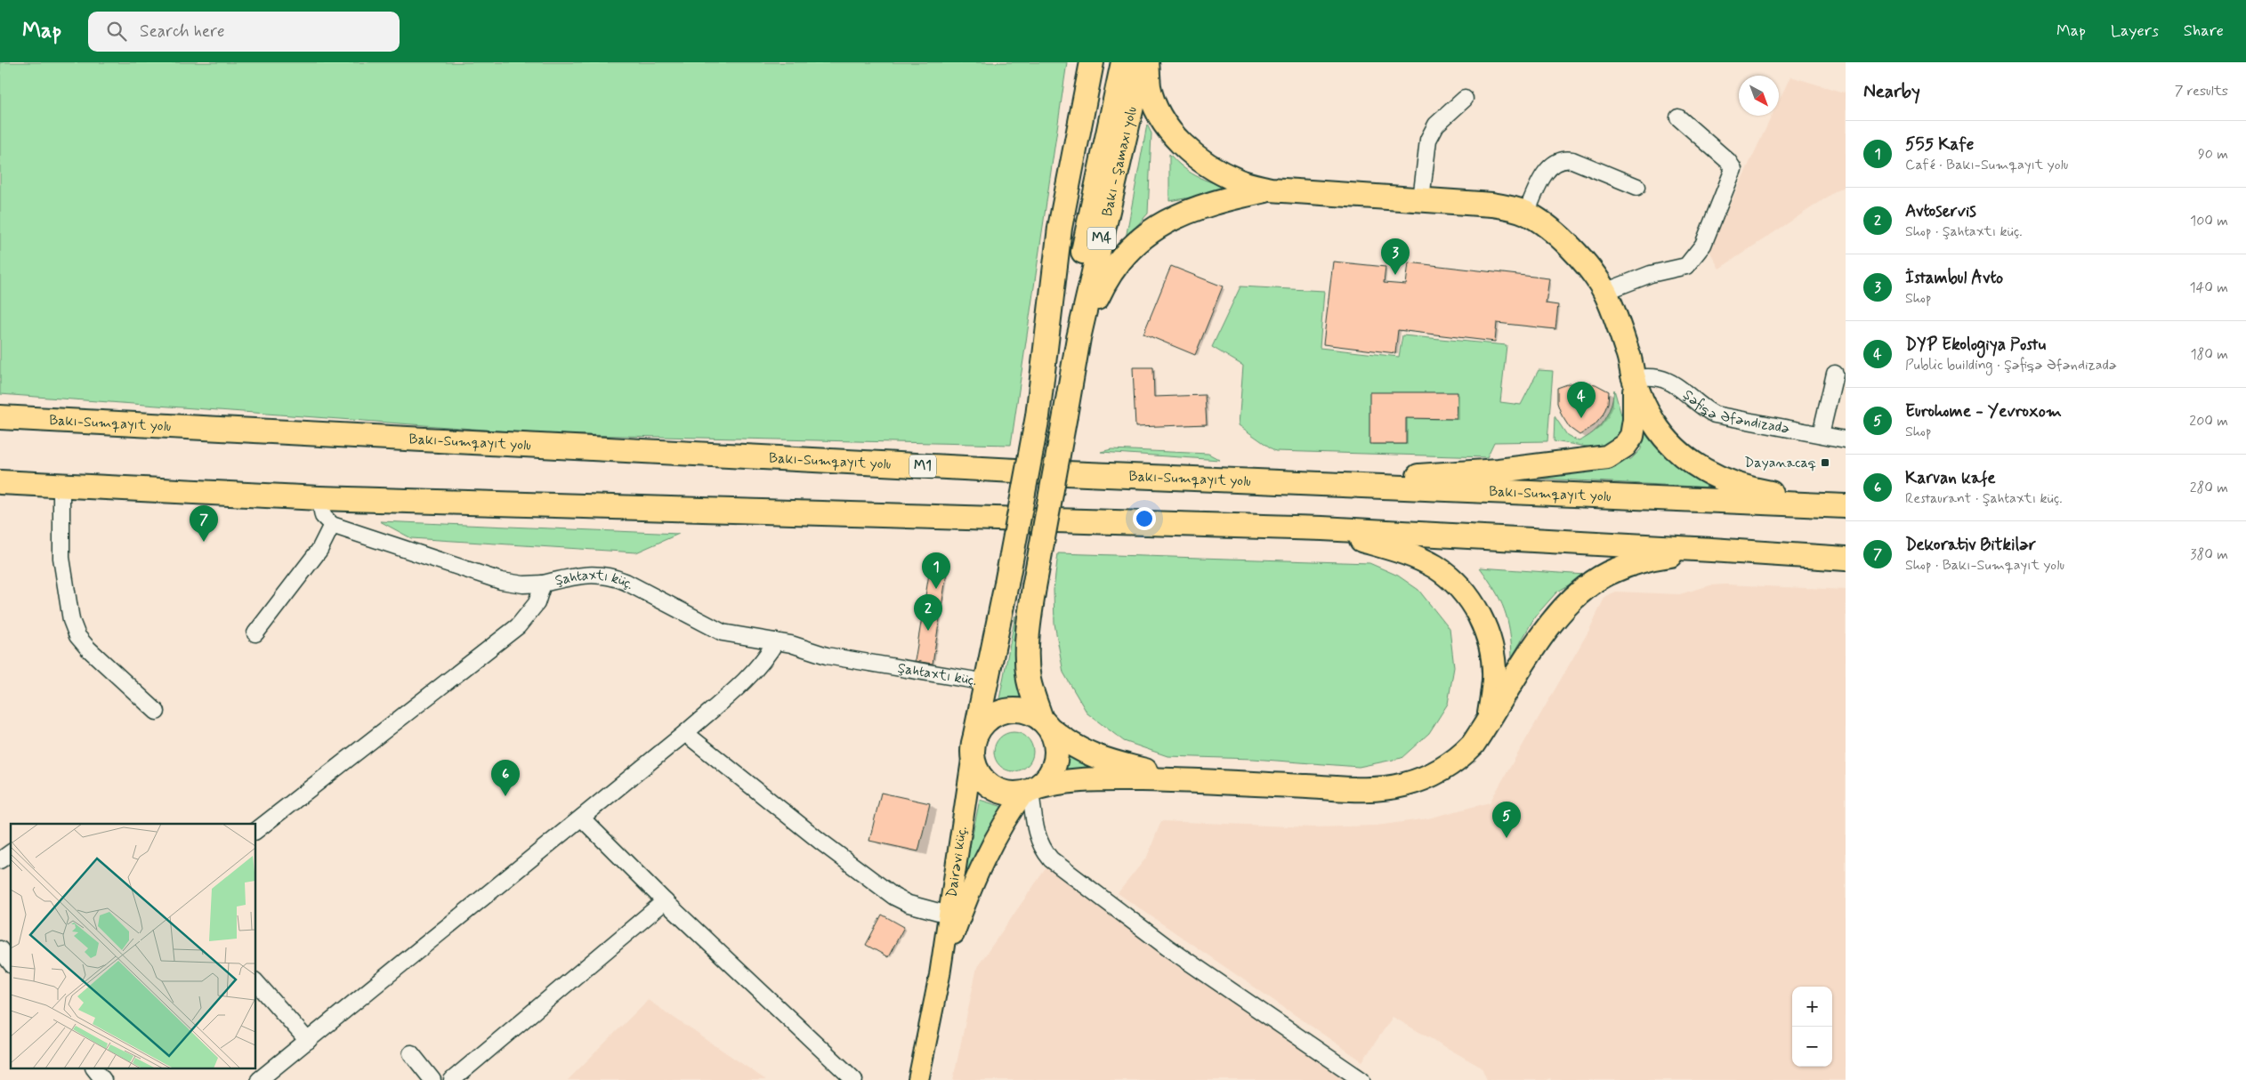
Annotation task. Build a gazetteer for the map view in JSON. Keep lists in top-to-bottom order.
{
  "streets": {
    "highway": [
      "Bakı - Şamaxı yolu",
      "M4",
      "Bakı-Sumqayıt yolu",
      "M1"
    ],
    "main road": ["Dairəvi küç."],
    "street": ["Şəfiqə Əfəndizadə", "Şahtaxtı küç."]
  },
  "crossings": [
    ["Bakı - Şamaxı yolu", "Dairəvi küç."]
  ],
  "places": {
    "transit": ["Dayanacaq"]
  },
  "north": "bottom right",
  "page": {
    "header": "Map",
    "search": "Search here",
    "nav": ["Map", "Layers", "Share"],
    "heading": ["Nearby", "7 results"],
    "list": [
      {
        "mark": "1",
        "name": "555 Kafe",
        "note": "Café · Bakı-Sumqayıt yolu",
        "value": "90 m"
      },
      {
        "mark": "2",
        "name": "Avtoservis",
        "note": "Shop · Şahtaxtı küç.",
        "value": "100 m"
      },
      {
        "mark": "3",
        "name": "İstambul Avto",
        "note": "Shop",
        "value": "140 m"
      },
      {
        "mark": "4",
        "name": "DYP Ekologiya Postu",
        "note": "Public building · Şəfiqə Əfəndizadə",
        "value": "180 m"
      },
      {
        "mark": "5",
        "name": "Eurohome - Yevroxom",
        "note": "Shop",
        "value": "200 m"
      },
      {
        "mark": "6",
        "name": "Karvan kafe",
        "note": "Restaurant · Şahtaxtı küç.",
        "value": "280 m"
      },
      {
        "mark": "7",
        "name": "Dekorativ Bitkilər",
        "note": "Shop · Bakı-Sumqayıt yolu",
        "value": "380 m"
      }
    ],
    "pins": [
      "3",
      "4",
      "7",
      "1",
      "2",
      "6",
      "5"
    ],
    "map_buttons": ["+", "−"]
  }
}
